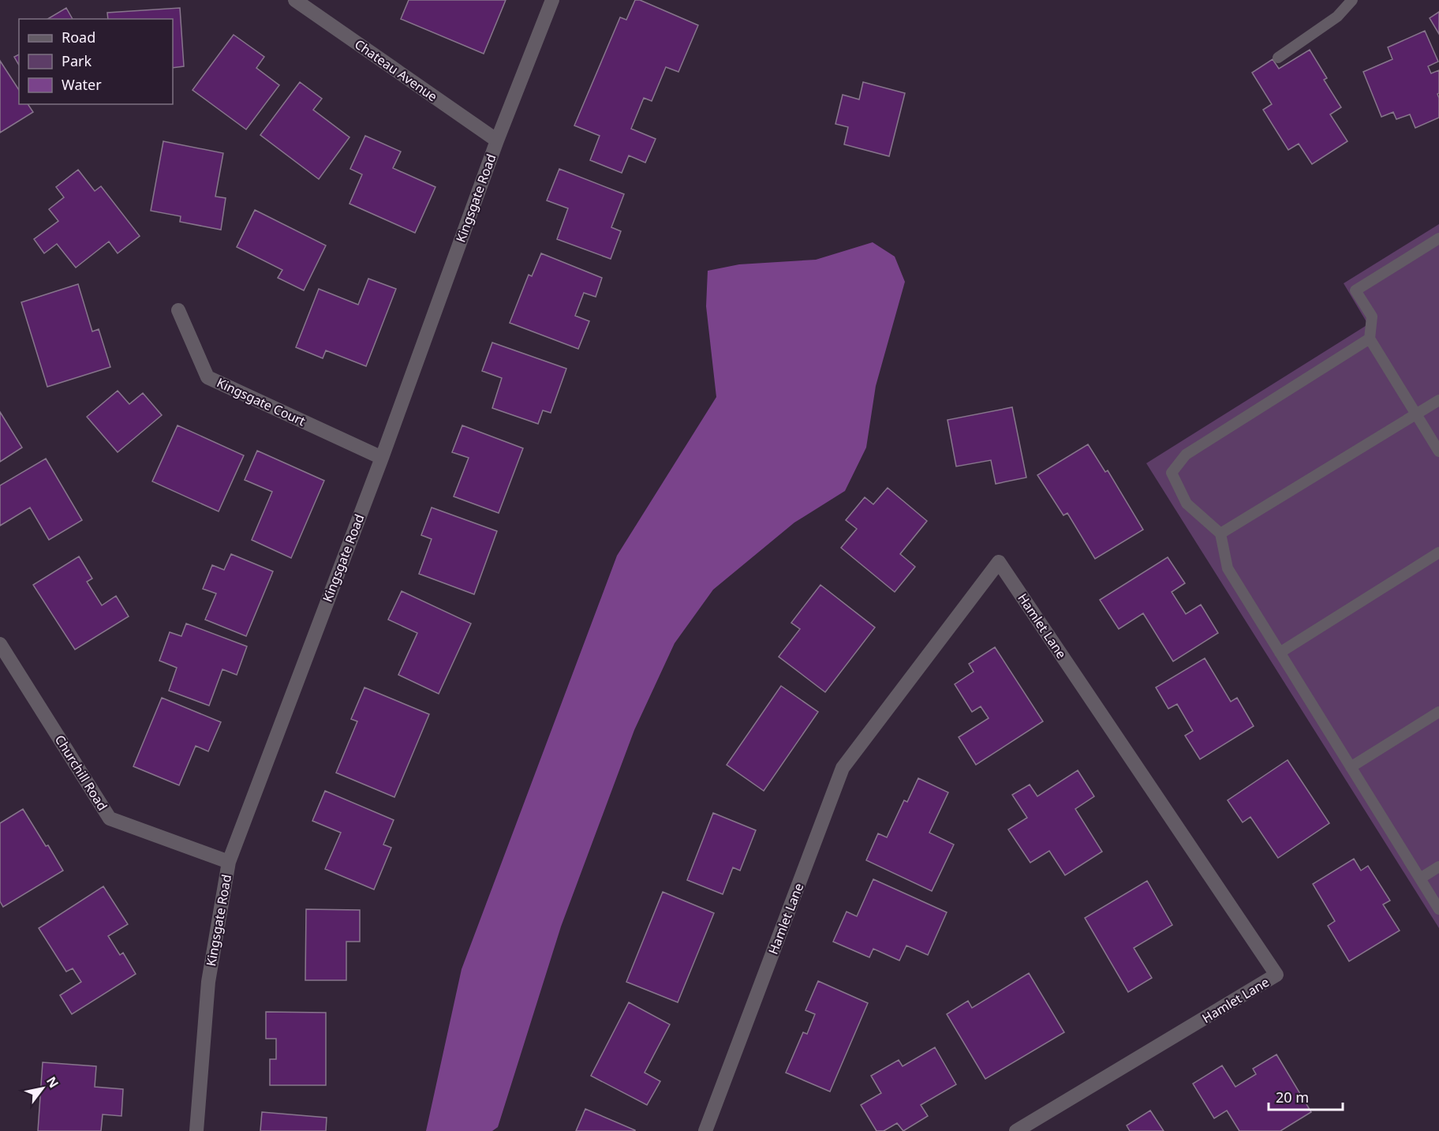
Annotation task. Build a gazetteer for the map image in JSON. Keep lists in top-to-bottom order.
{
  "streets": {
    "street": [
      "Chateau Avenue",
      "Kingsgate Road",
      "Kingsgate Court",
      "Hamlet Lane",
      "Churchill Road"
    ]
  },
  "crossings": [
    ["Chateau Avenue", "Kingsgate Road"],
    ["Kingsgate Road", "Kingsgate Court"],
    ["Kingsgate Road", "Churchill Road"]
  ],
  "legend": ["Road", "Park", "Water"],
  "scale_bar": "20 m",
  "north": "top right"
}
